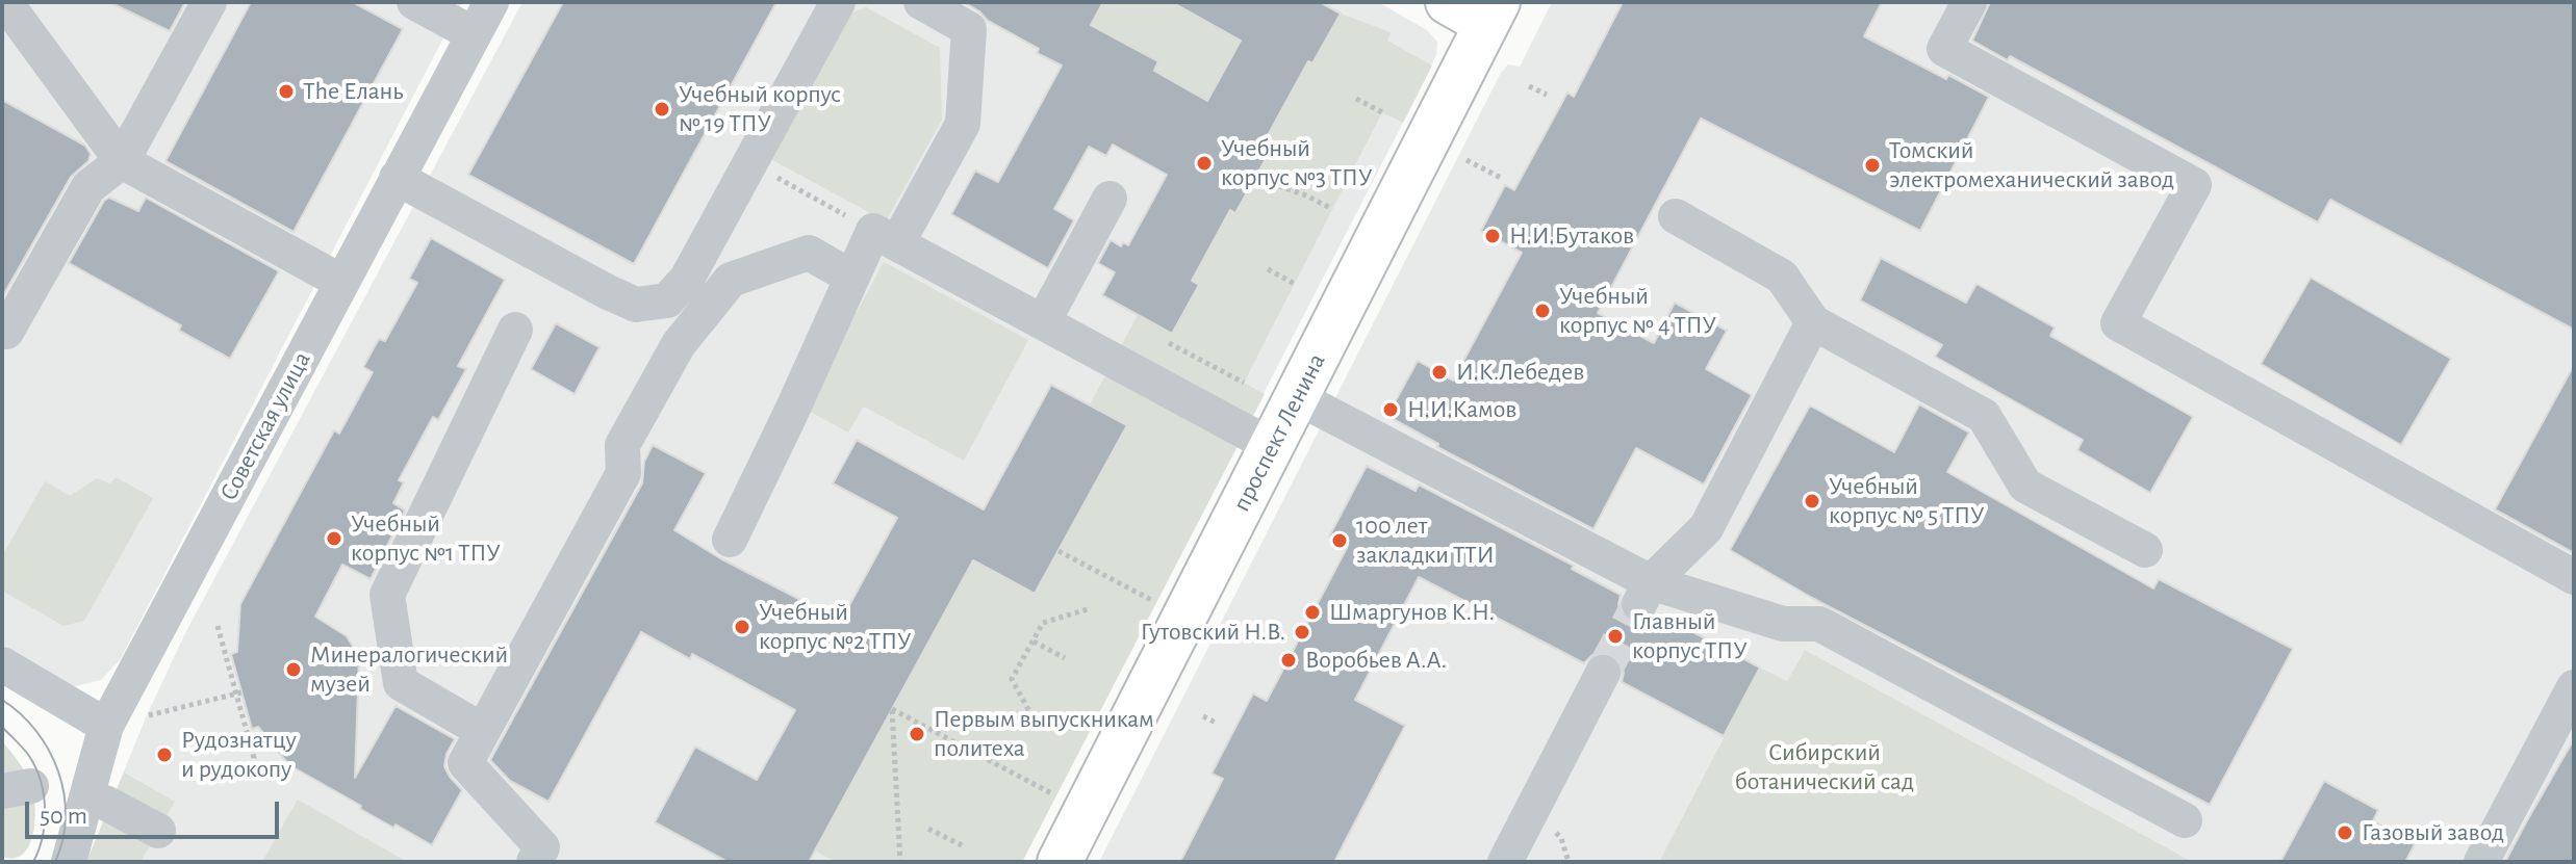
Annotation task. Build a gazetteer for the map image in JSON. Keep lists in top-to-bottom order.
{
  "streets": {
    "main road": ["проспект Ленина"],
    "street": ["Советская улица"]
  },
  "parks": ["Сибирский ботанический сад"],
  "places": [
    "The Елань",
    "Учебный корпус № 19 ТПУ",
    "Учебный корпус №3 ТПУ",
    "Томский электромеханический завод",
    "Н.И.Бутаков",
    "Учебный корпус № 4 ТПУ",
    "И.К.Лебедев",
    "Н.И.Камов",
    "Учебный корпус № 5 ТПУ",
    "Учебный корпус №1 ТПУ",
    "100 лет закладки ТТИ",
    "Шмаргунов К.Н.",
    "Учебный корпус №2 ТПУ",
    "Гутовский Н.В.",
    "Главный корпус ТПУ",
    "Воробьев А.А.",
    "Минералогический музей",
    "Первым выпускникам политеха",
    "Рудознатцу и рудокопу",
    "Газовый завод"
  ],
  "scale_bar": "50 m"
}
